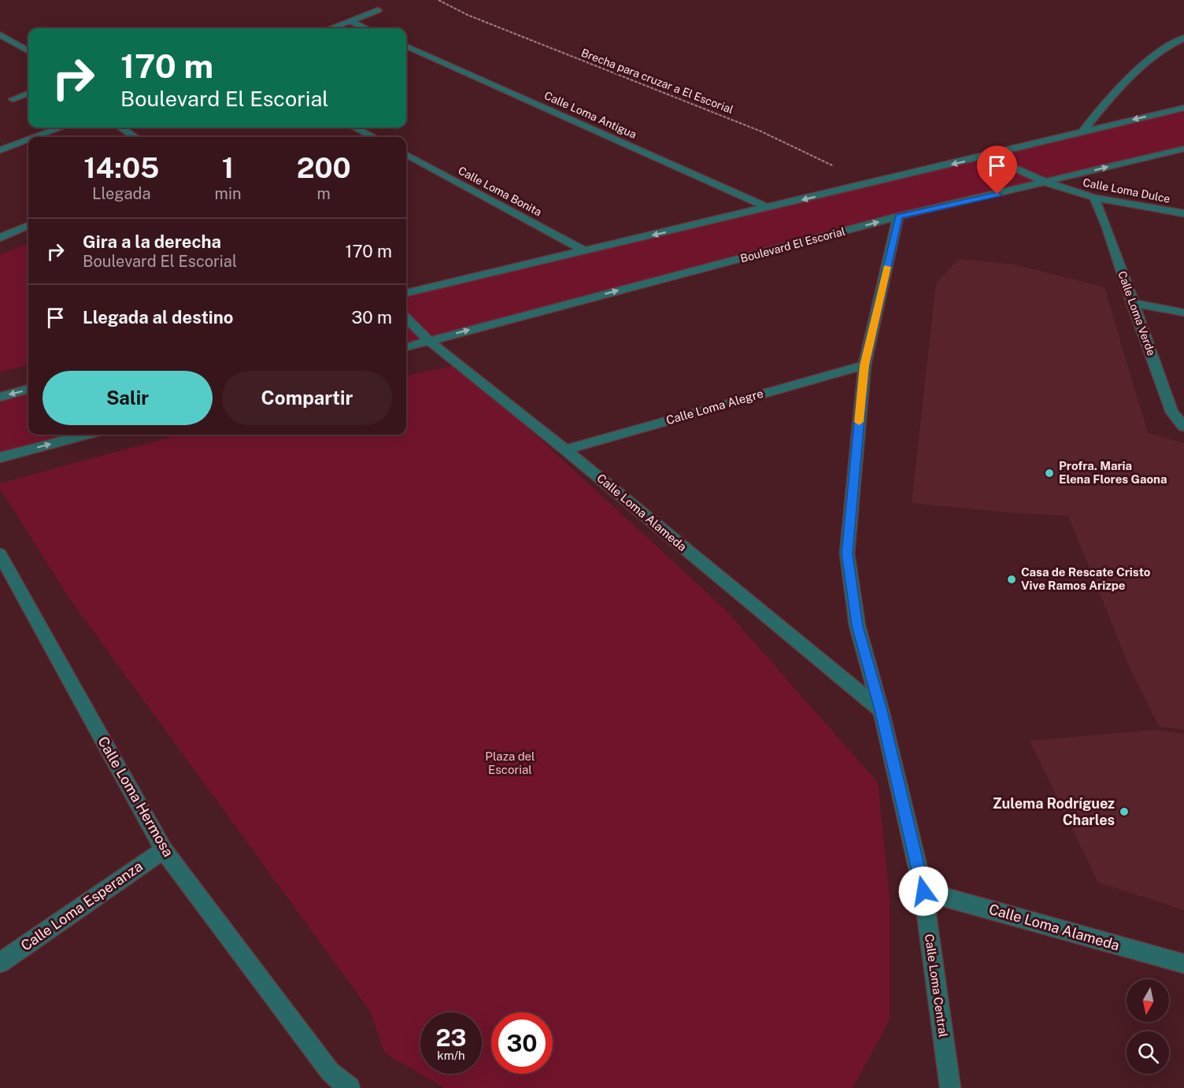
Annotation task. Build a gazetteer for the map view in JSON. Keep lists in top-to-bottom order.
{
  "streets": {
    "street": [
      "Calle Loma Antigua",
      "Calle Loma Dulce",
      "Calle Loma Bonita",
      "Boulevard El Escorial",
      "Calle Loma Verde",
      "Calle Loma Alegre",
      "Calle Loma Alameda",
      "Calle Loma Hermosa",
      "Calle Loma Esperanza",
      "Calle Loma Central"
    ],
    "path": ["Brecha para cruzar a El Escorial"]
  },
  "crossings": [
    ["Calle Loma Dulce", "Boulevard El Escorial"],
    ["Calle Loma Dulce", "Calle Loma Verde"],
    ["Boulevard El Escorial", "Calle Loma Alameda"],
    ["Boulevard El Escorial", "Calle Loma Central"],
    ["Calle Loma Alegre", "Calle Loma Alameda"],
    ["Calle Loma Alegre", "Calle Loma Central"],
    ["Calle Loma Alameda", "Calle Loma Central"],
    ["Calle Loma Hermosa", "Calle Loma Esperanza"]
  ],
  "parks": ["Plaza del Escorial"],
  "places": ["Profra. Maria Elena Flores Gaona", "Casa de Rescate Cristo Vive Ramos Arizpe", "Zulema Rodríguez Charles"],
  "north": "bottom",
  "page": {
    "turn": ["170 m", "Boulevard El Escorial"],
    "eta": [
      "14:05",
      "Llegada",
      "1",
      "min",
      "200",
      "m"
    ],
    "list": [
      {
        "name": "Gira a la derecha",
        "note": "Boulevard El Escorial",
        "value": "170 m"
      },
      {
        "name": "Llegada al destino",
        "value": "30 m"
      }
    ],
    "buttons": ["Salir", "Compartir"],
    "speed": "23 km/h",
    "limit": "30"
  }
}
